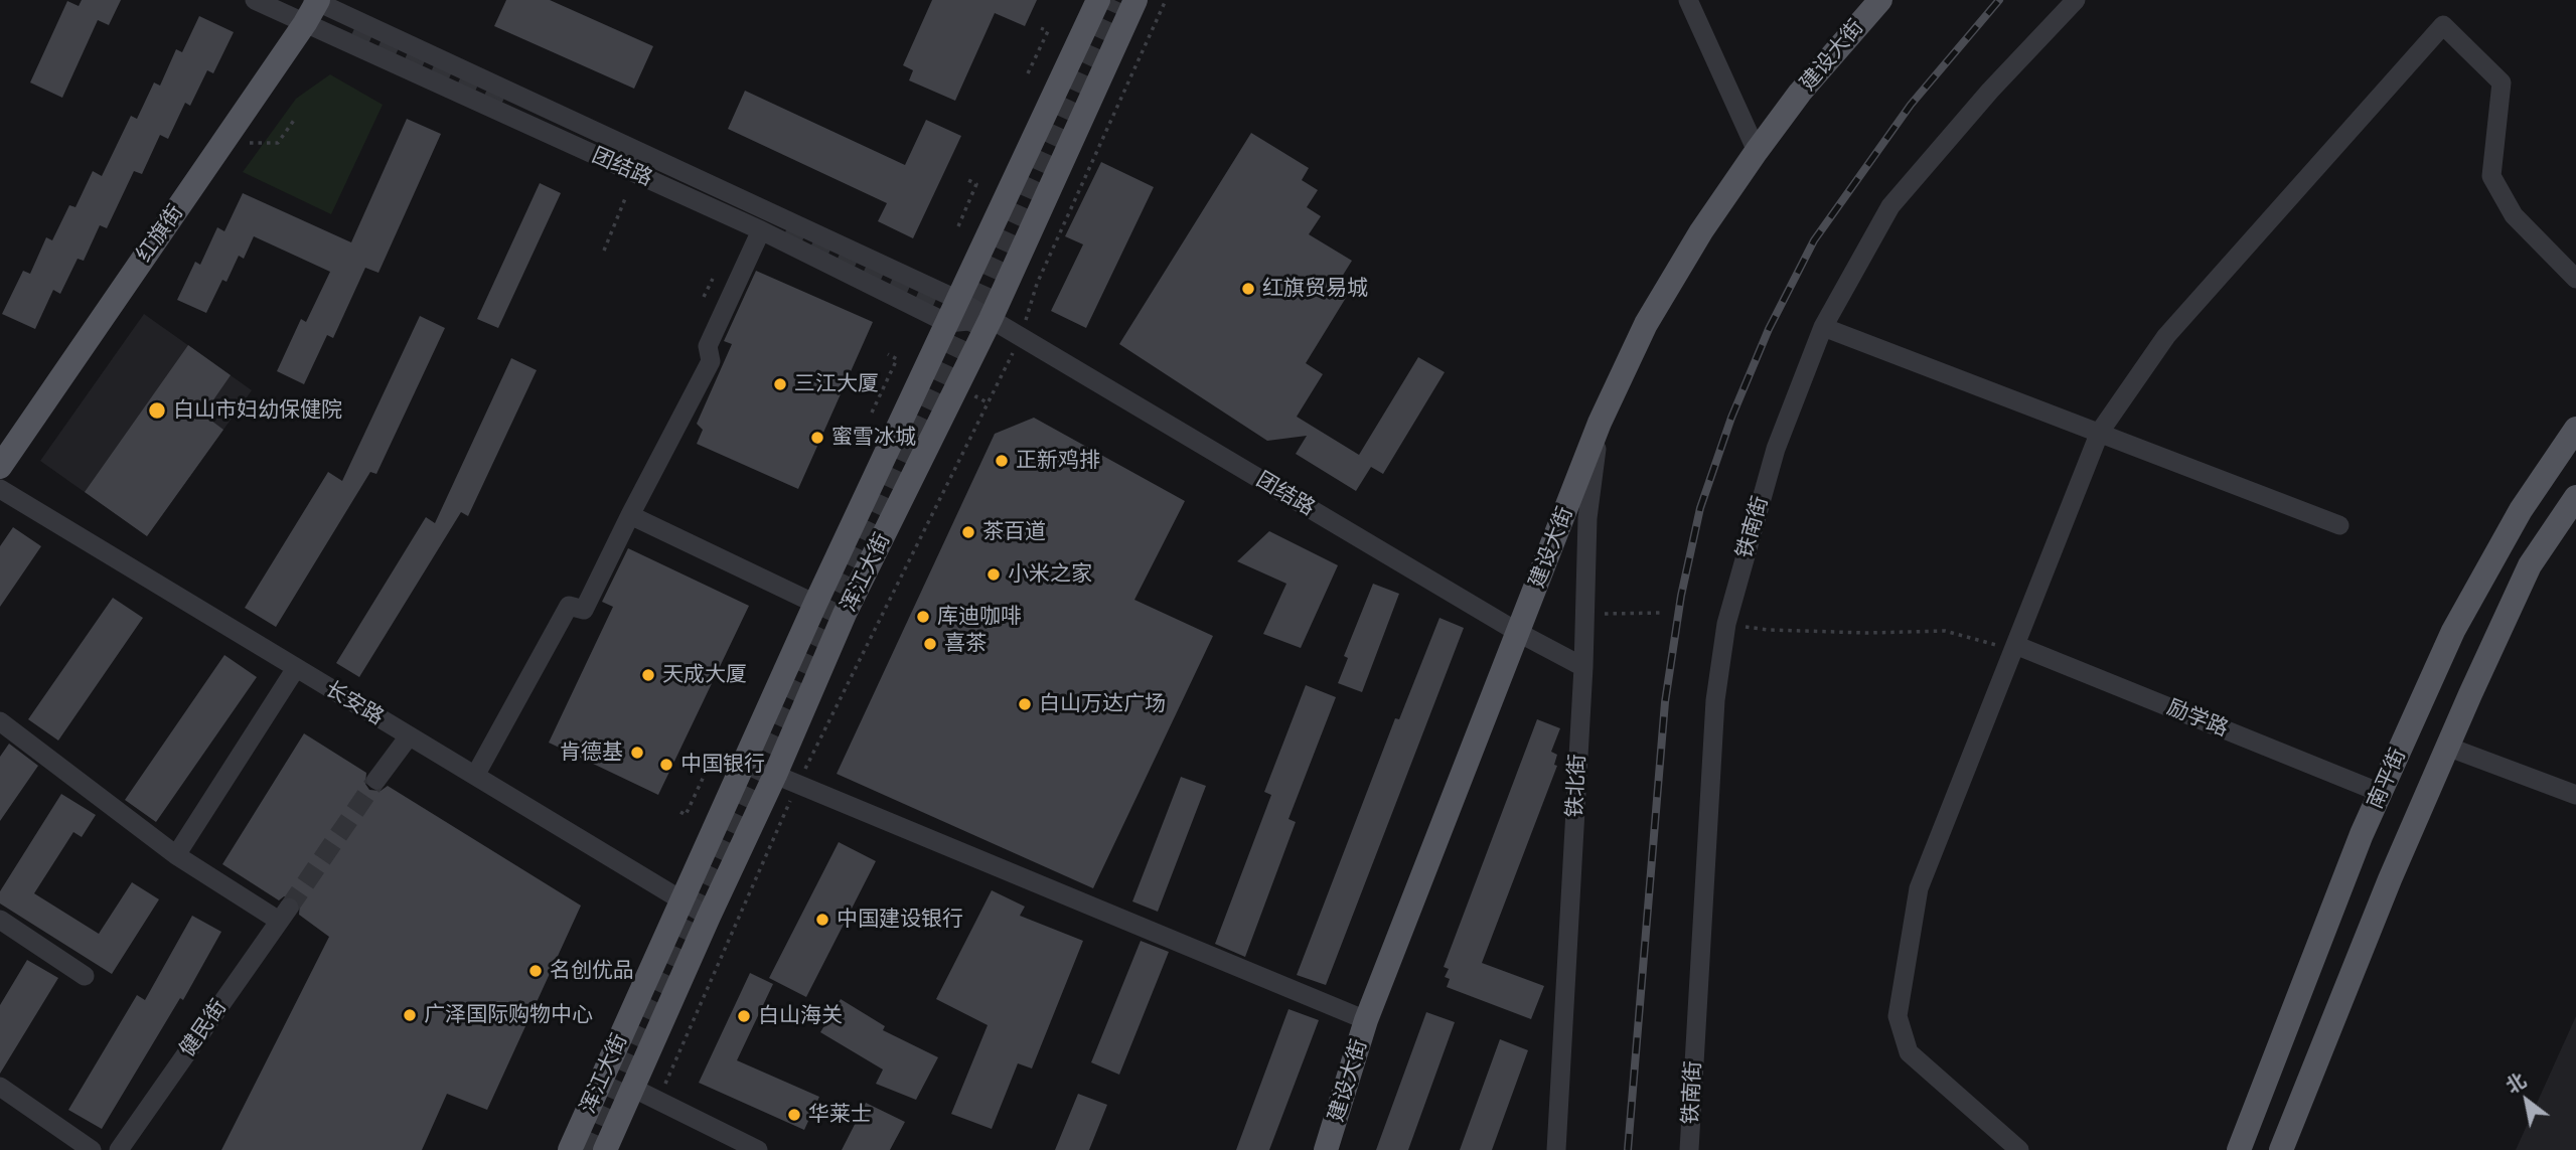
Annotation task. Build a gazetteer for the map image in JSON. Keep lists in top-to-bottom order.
{
  "streets": {
    "main road": [
      "建设大街",
      "红旗街",
      "浑江大街",
      "南平街"
    ],
    "street": [
      "团结路",
      "铁南街",
      "长安路",
      "励学路",
      "铁北街",
      "健民街"
    ]
  },
  "crossings": [
    ["建设大街", "团结路"],
    ["建设大街", "铁北街"],
    ["团结路", "红旗街"],
    ["团结路", "浑江大街"],
    ["团结路", "铁北街"],
    ["浑江大街", "长安路"],
    ["励学路", "南平街"]
  ],
  "places": [
    "红旗贸易城",
    "三江大厦",
    "白山市妇幼保健院",
    "蜜雪冰城",
    "正新鸡排",
    "茶百道",
    "小米之家",
    "库迪咖啡",
    "喜茶",
    "天成大厦",
    "白山万达广场",
    "肯德基",
    "中国银行",
    "中国建设银行",
    "名创优品",
    "广泽国际购物中心",
    "白山海关",
    "华莱士"
  ],
  "north": "top left"
}
